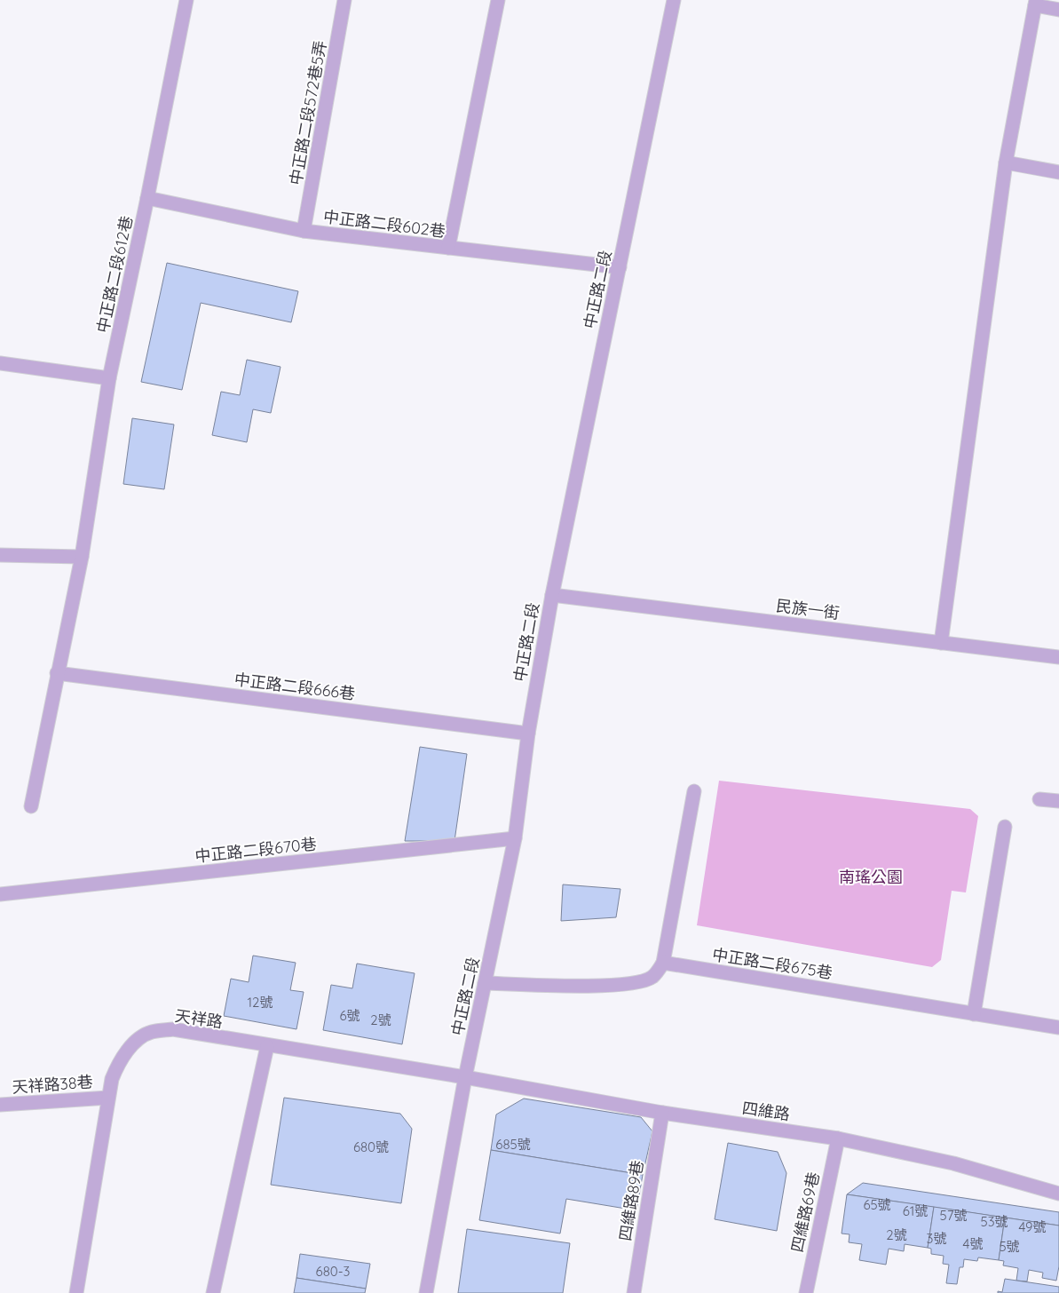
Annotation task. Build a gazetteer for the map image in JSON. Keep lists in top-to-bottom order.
{
  "streets": {
    "street": [
      "中正路二段572巷5弄",
      "中正路二段602巷",
      "中正路二段612巷",
      "中正路二段",
      "民族一街",
      "中正路二段666巷",
      "中正路二段670巷",
      "中正路二段675巷",
      "天祥路",
      "天祥路38巷",
      "四維路",
      "四維路89巷",
      "四維路69巷"
    ]
  },
  "crossings": [
    ["中正路二段572巷5弄", "中正路二段602巷"],
    ["中正路二段602巷", "中正路二段612巷"],
    ["中正路二段602巷", "中正路二段"],
    ["中正路二段", "民族一街"],
    ["中正路二段", "中正路二段666巷"],
    ["中正路二段", "中正路二段670巷"],
    ["中正路二段", "天祥路"],
    ["中正路二段", "四維路"],
    ["天祥路", "天祥路38巷"],
    ["天祥路", "四維路"],
    ["四維路", "四維路89巷"],
    ["四維路", "四維路69巷"]
  ],
  "parks": ["南瑤公園"],
  "house_numbers": [
    "12號",
    "6號",
    "2號",
    "685號",
    "680號",
    "65號",
    "61號",
    "57號",
    "53號",
    "49號",
    "2號",
    "3號",
    "4號",
    "5號",
    "680-3"
  ]
}
